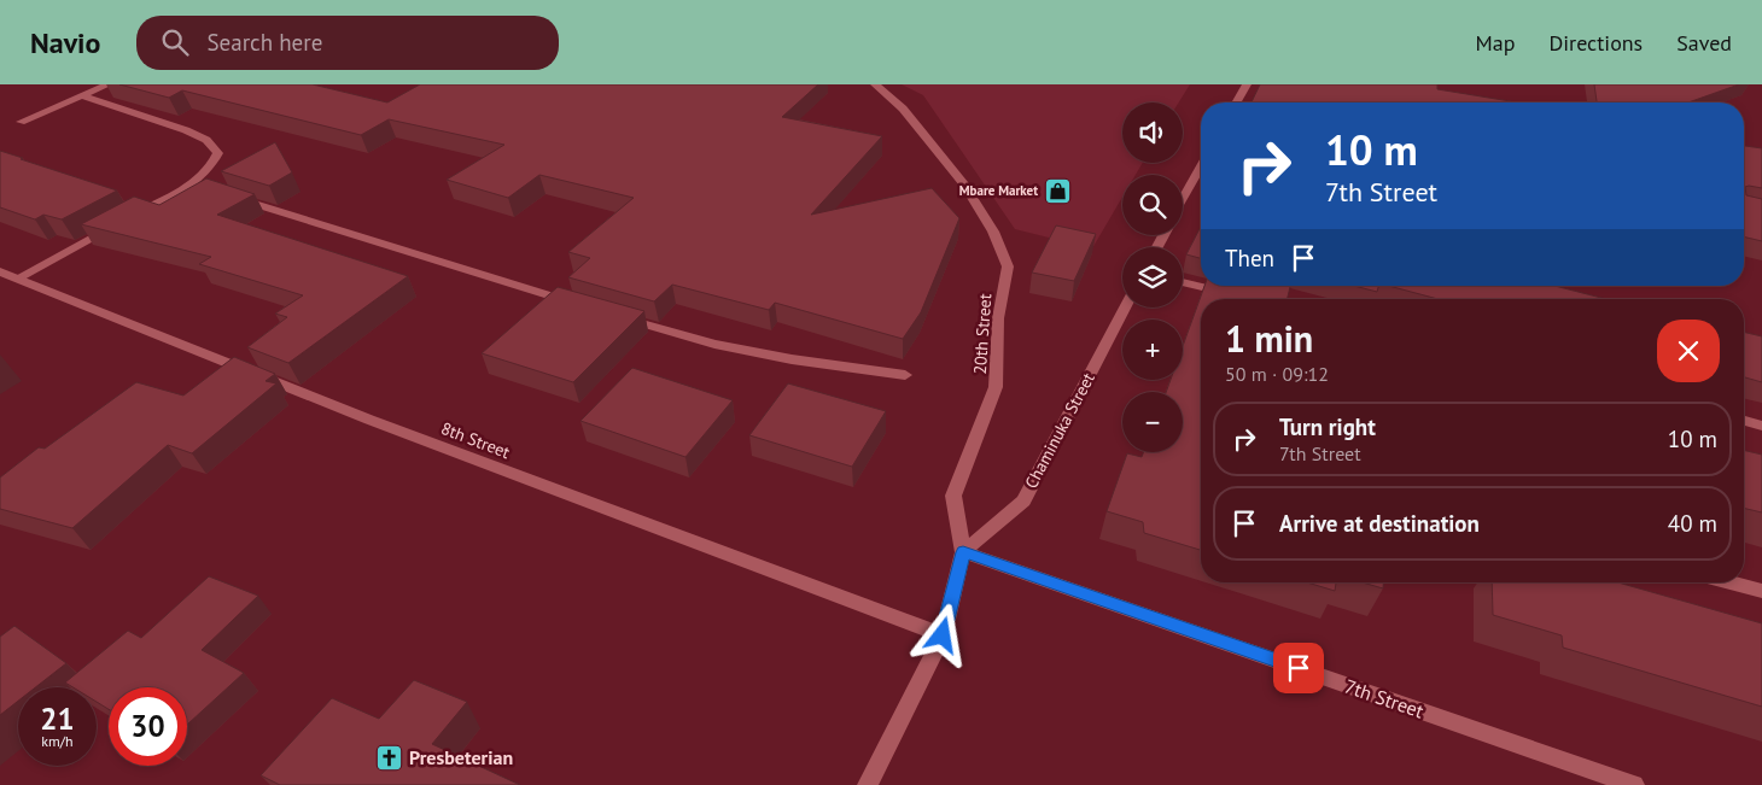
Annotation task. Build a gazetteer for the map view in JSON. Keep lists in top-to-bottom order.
{
  "streets": {
    "street": [
      "20th Street",
      "Chaminuka Street",
      "8th Street",
      "7th Street"
    ]
  },
  "crossings": [
    ["20th Street", "Chaminuka Street"],
    ["20th Street", "7th Street"],
    ["Chaminuka Street", "7th Street"]
  ],
  "places": {
    "shop": ["Mbare Market"],
    "church": ["Presbeterian"]
  },
  "page": {
    "header": "Navio",
    "search": "Search here",
    "nav": ["Map", "Directions", "Saved"],
    "map_buttons": ["+", "−"],
    "turn": ["10 m", "7th Street"],
    "then": "Then",
    "heading": ["1 min", "50 m · 09:12"],
    "list": [
      {
        "name": "Turn right",
        "note": "7th Street",
        "value": "10 m"
      },
      {
        "name": "Arrive at destination",
        "value": "40 m"
      }
    ],
    "speed": "21 km/h",
    "limit": "30"
  }
}
